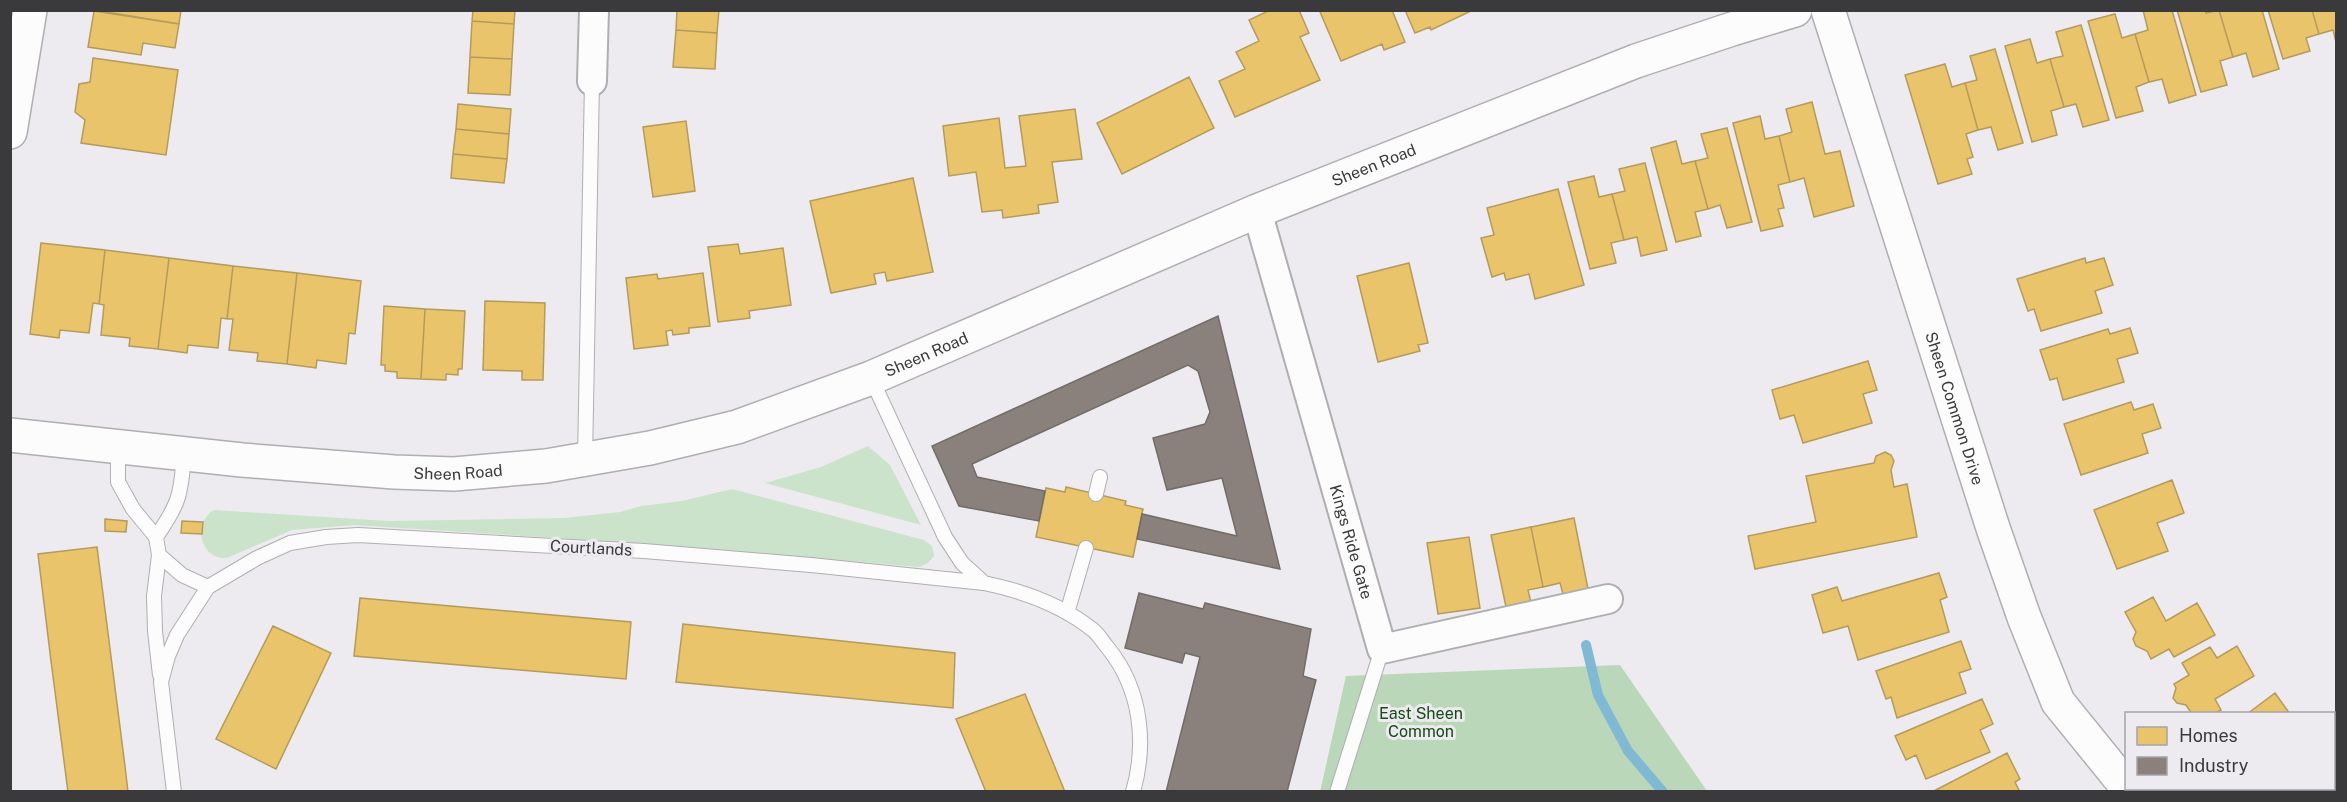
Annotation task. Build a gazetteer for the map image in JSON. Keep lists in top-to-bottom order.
{
  "streets": {
    "main road": ["Sheen Road", "Sheen Common Drive"],
    "street": ["Kings Ride Gate"],
    "lane": ["Courtlands"]
  },
  "crossings": [
    ["Sheen Road", "Kings Ride Gate"],
    ["Sheen Road", "Courtlands"]
  ],
  "parks": ["East Sheen Common"],
  "legend": ["Homes", "Industry"]
}
